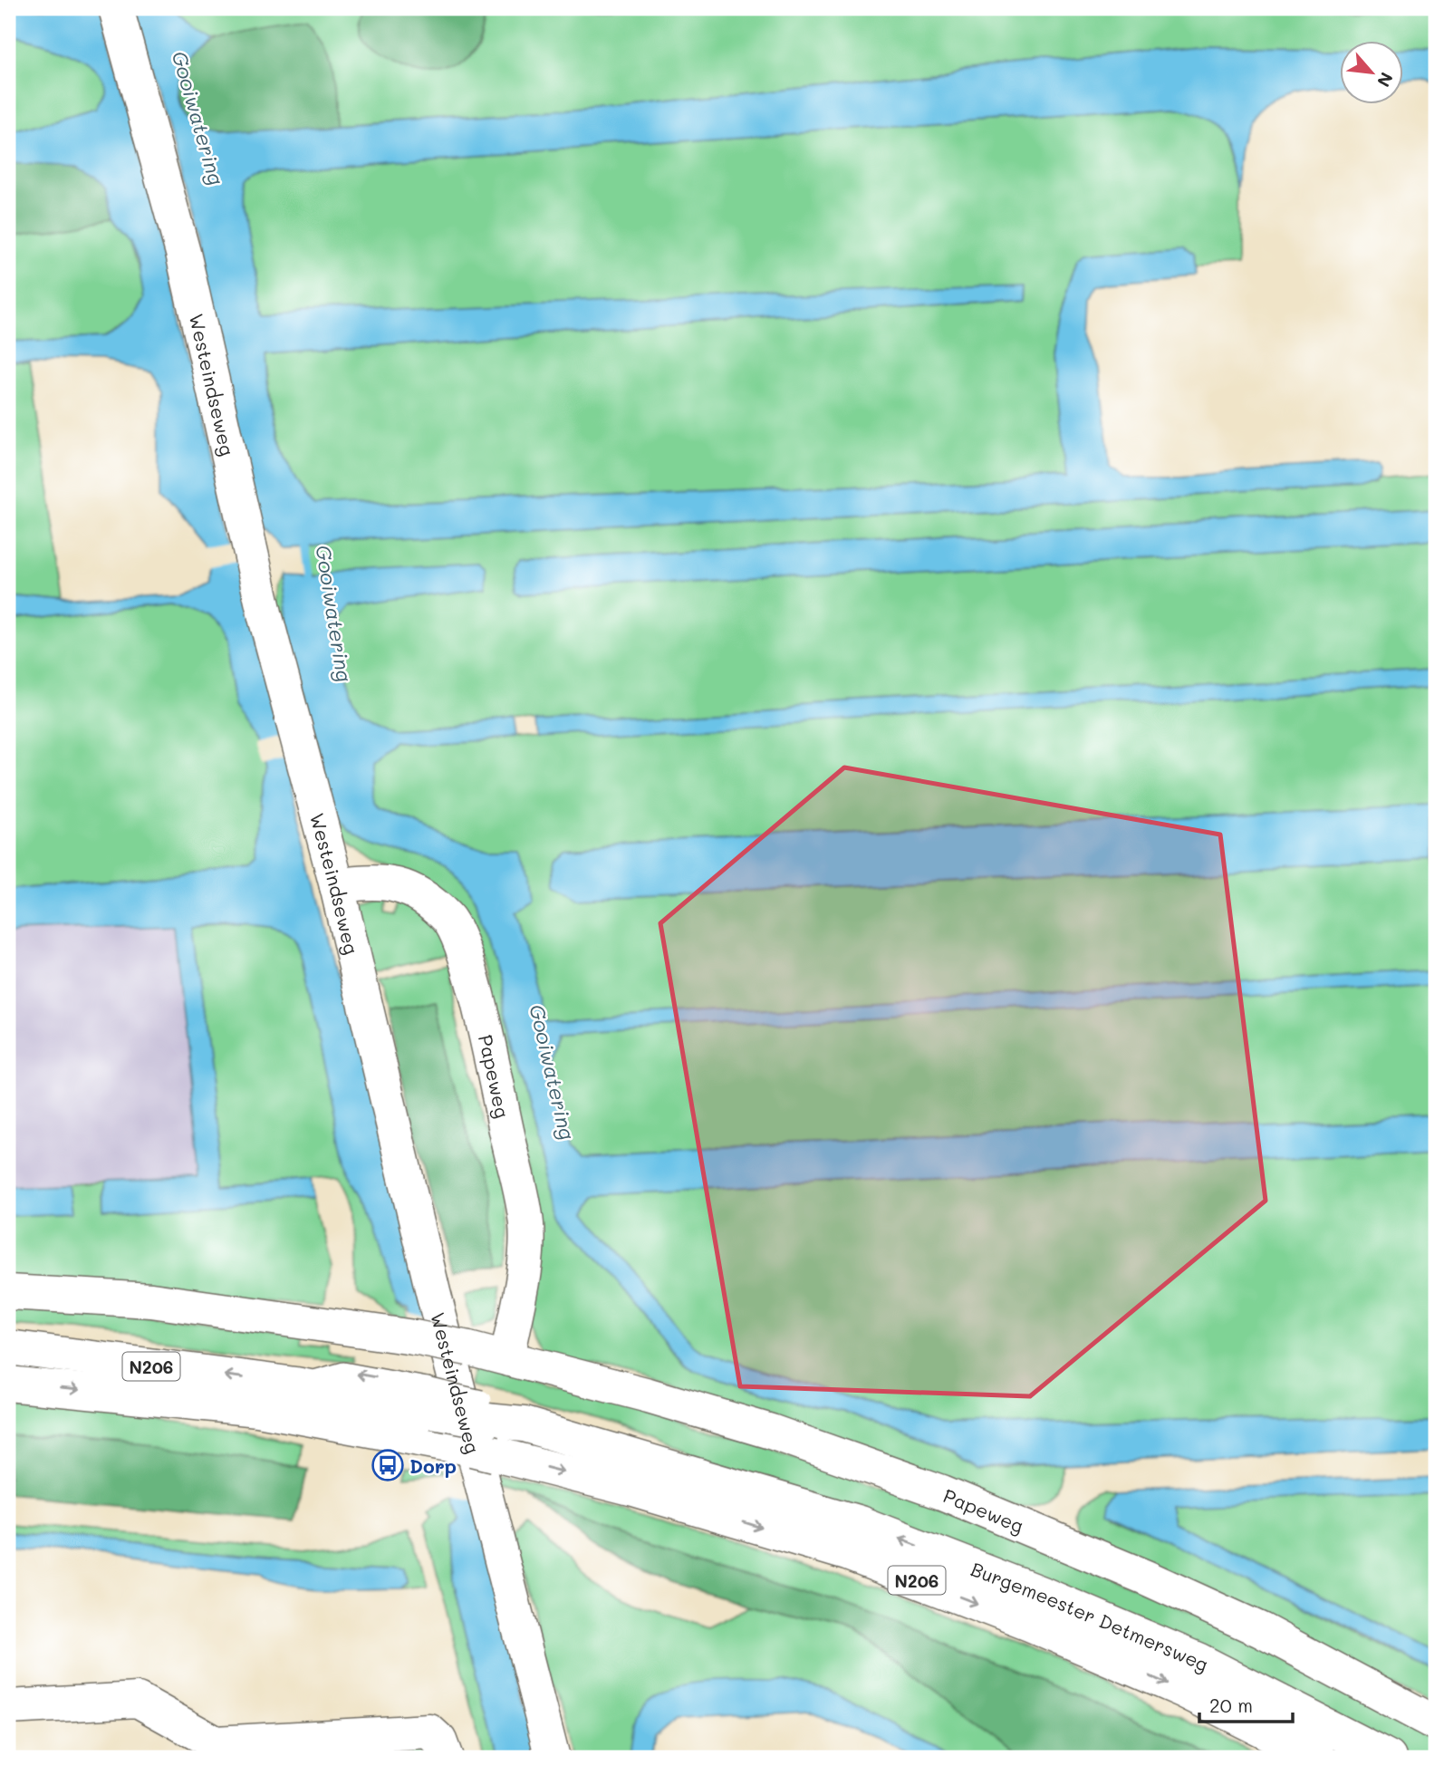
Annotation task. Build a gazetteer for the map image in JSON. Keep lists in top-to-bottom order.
{
  "streets": {
    "street": [
      "Westeindseweg",
      "Papeweg",
      "N206",
      "Burgemeester Detmersweg"
    ]
  },
  "crossings": [
    ["Westeindseweg", "Papeweg"]
  ],
  "water": ["Gooiwatering"],
  "places": {
    "bus stop": ["Dorp"]
  },
  "scale_bar": "20 m",
  "north": "bottom right"
}
